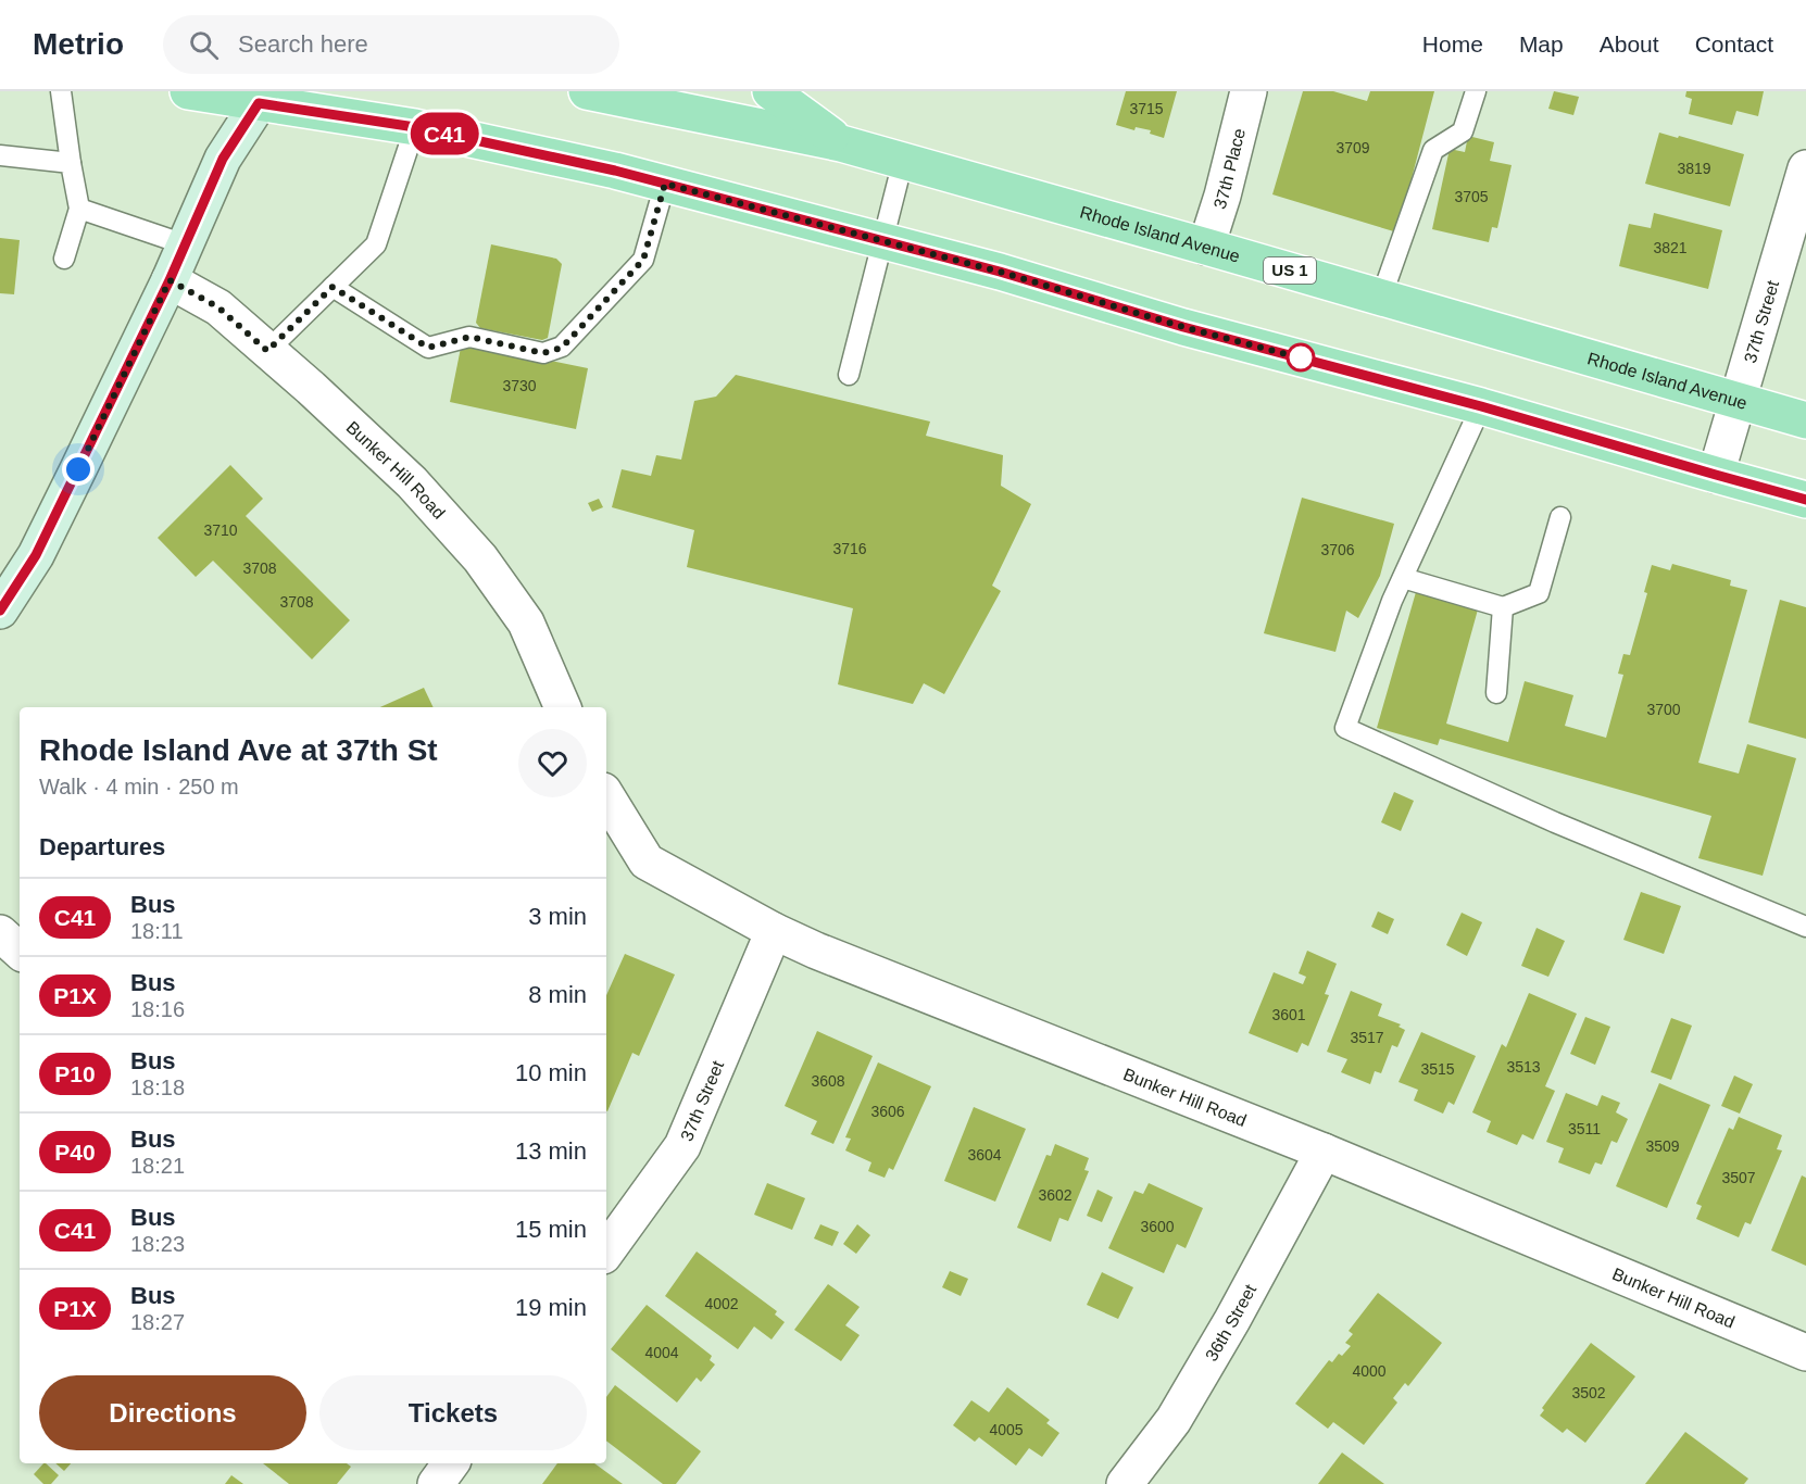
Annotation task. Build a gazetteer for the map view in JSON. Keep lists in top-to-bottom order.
{
  "streets": {
    "main road": ["Rhode Island Avenue", "US 1"],
    "street": [
      "37th Place",
      "37th Street",
      "Bunker Hill Road",
      "36th Street"
    ]
  },
  "crossings": [
    ["37th Place", "Rhode Island Avenue"],
    ["Rhode Island Avenue", "37th Street"],
    ["37th Street", "Bunker Hill Road"],
    ["Bunker Hill Road", "36th Street"]
  ],
  "lines": ["bus line C41"],
  "house_numbers": [
    "3715",
    "3709",
    "3819",
    "3705",
    "3821",
    "3730",
    "3710",
    "3716",
    "3706",
    "3708",
    "3708",
    "3700",
    "3601",
    "3517",
    "3513",
    "3515",
    "3608",
    "3606",
    "3511",
    "3509",
    "3604",
    "3507",
    "3602",
    "3600",
    "4002",
    "4004",
    "4000",
    "3502",
    "4005"
  ],
  "page": {
    "header": "Metrio",
    "search": "Search here",
    "nav": [
      "Home",
      "Map",
      "About",
      "Contact"
    ],
    "on_map": "C41",
    "heading": [
      ["Rhode Island Ave at 37th St", "Walk · 4 min · 250 m"],
      "Departures"
    ],
    "list": [
      {
        "mark": "C41",
        "name": "Bus",
        "note": "18:11",
        "value": "3 min"
      },
      {
        "mark": "P1X",
        "name": "Bus",
        "note": "18:16",
        "value": "8 min"
      },
      {
        "mark": "P10",
        "name": "Bus",
        "note": "18:18",
        "value": "10 min"
      },
      {
        "mark": "P40",
        "name": "Bus",
        "note": "18:21",
        "value": "13 min"
      },
      {
        "mark": "C41",
        "name": "Bus",
        "note": "18:23",
        "value": "15 min"
      },
      {
        "mark": "P1X",
        "name": "Bus",
        "note": "18:27",
        "value": "19 min"
      }
    ],
    "buttons": ["Directions", "Tickets"]
  }
}
